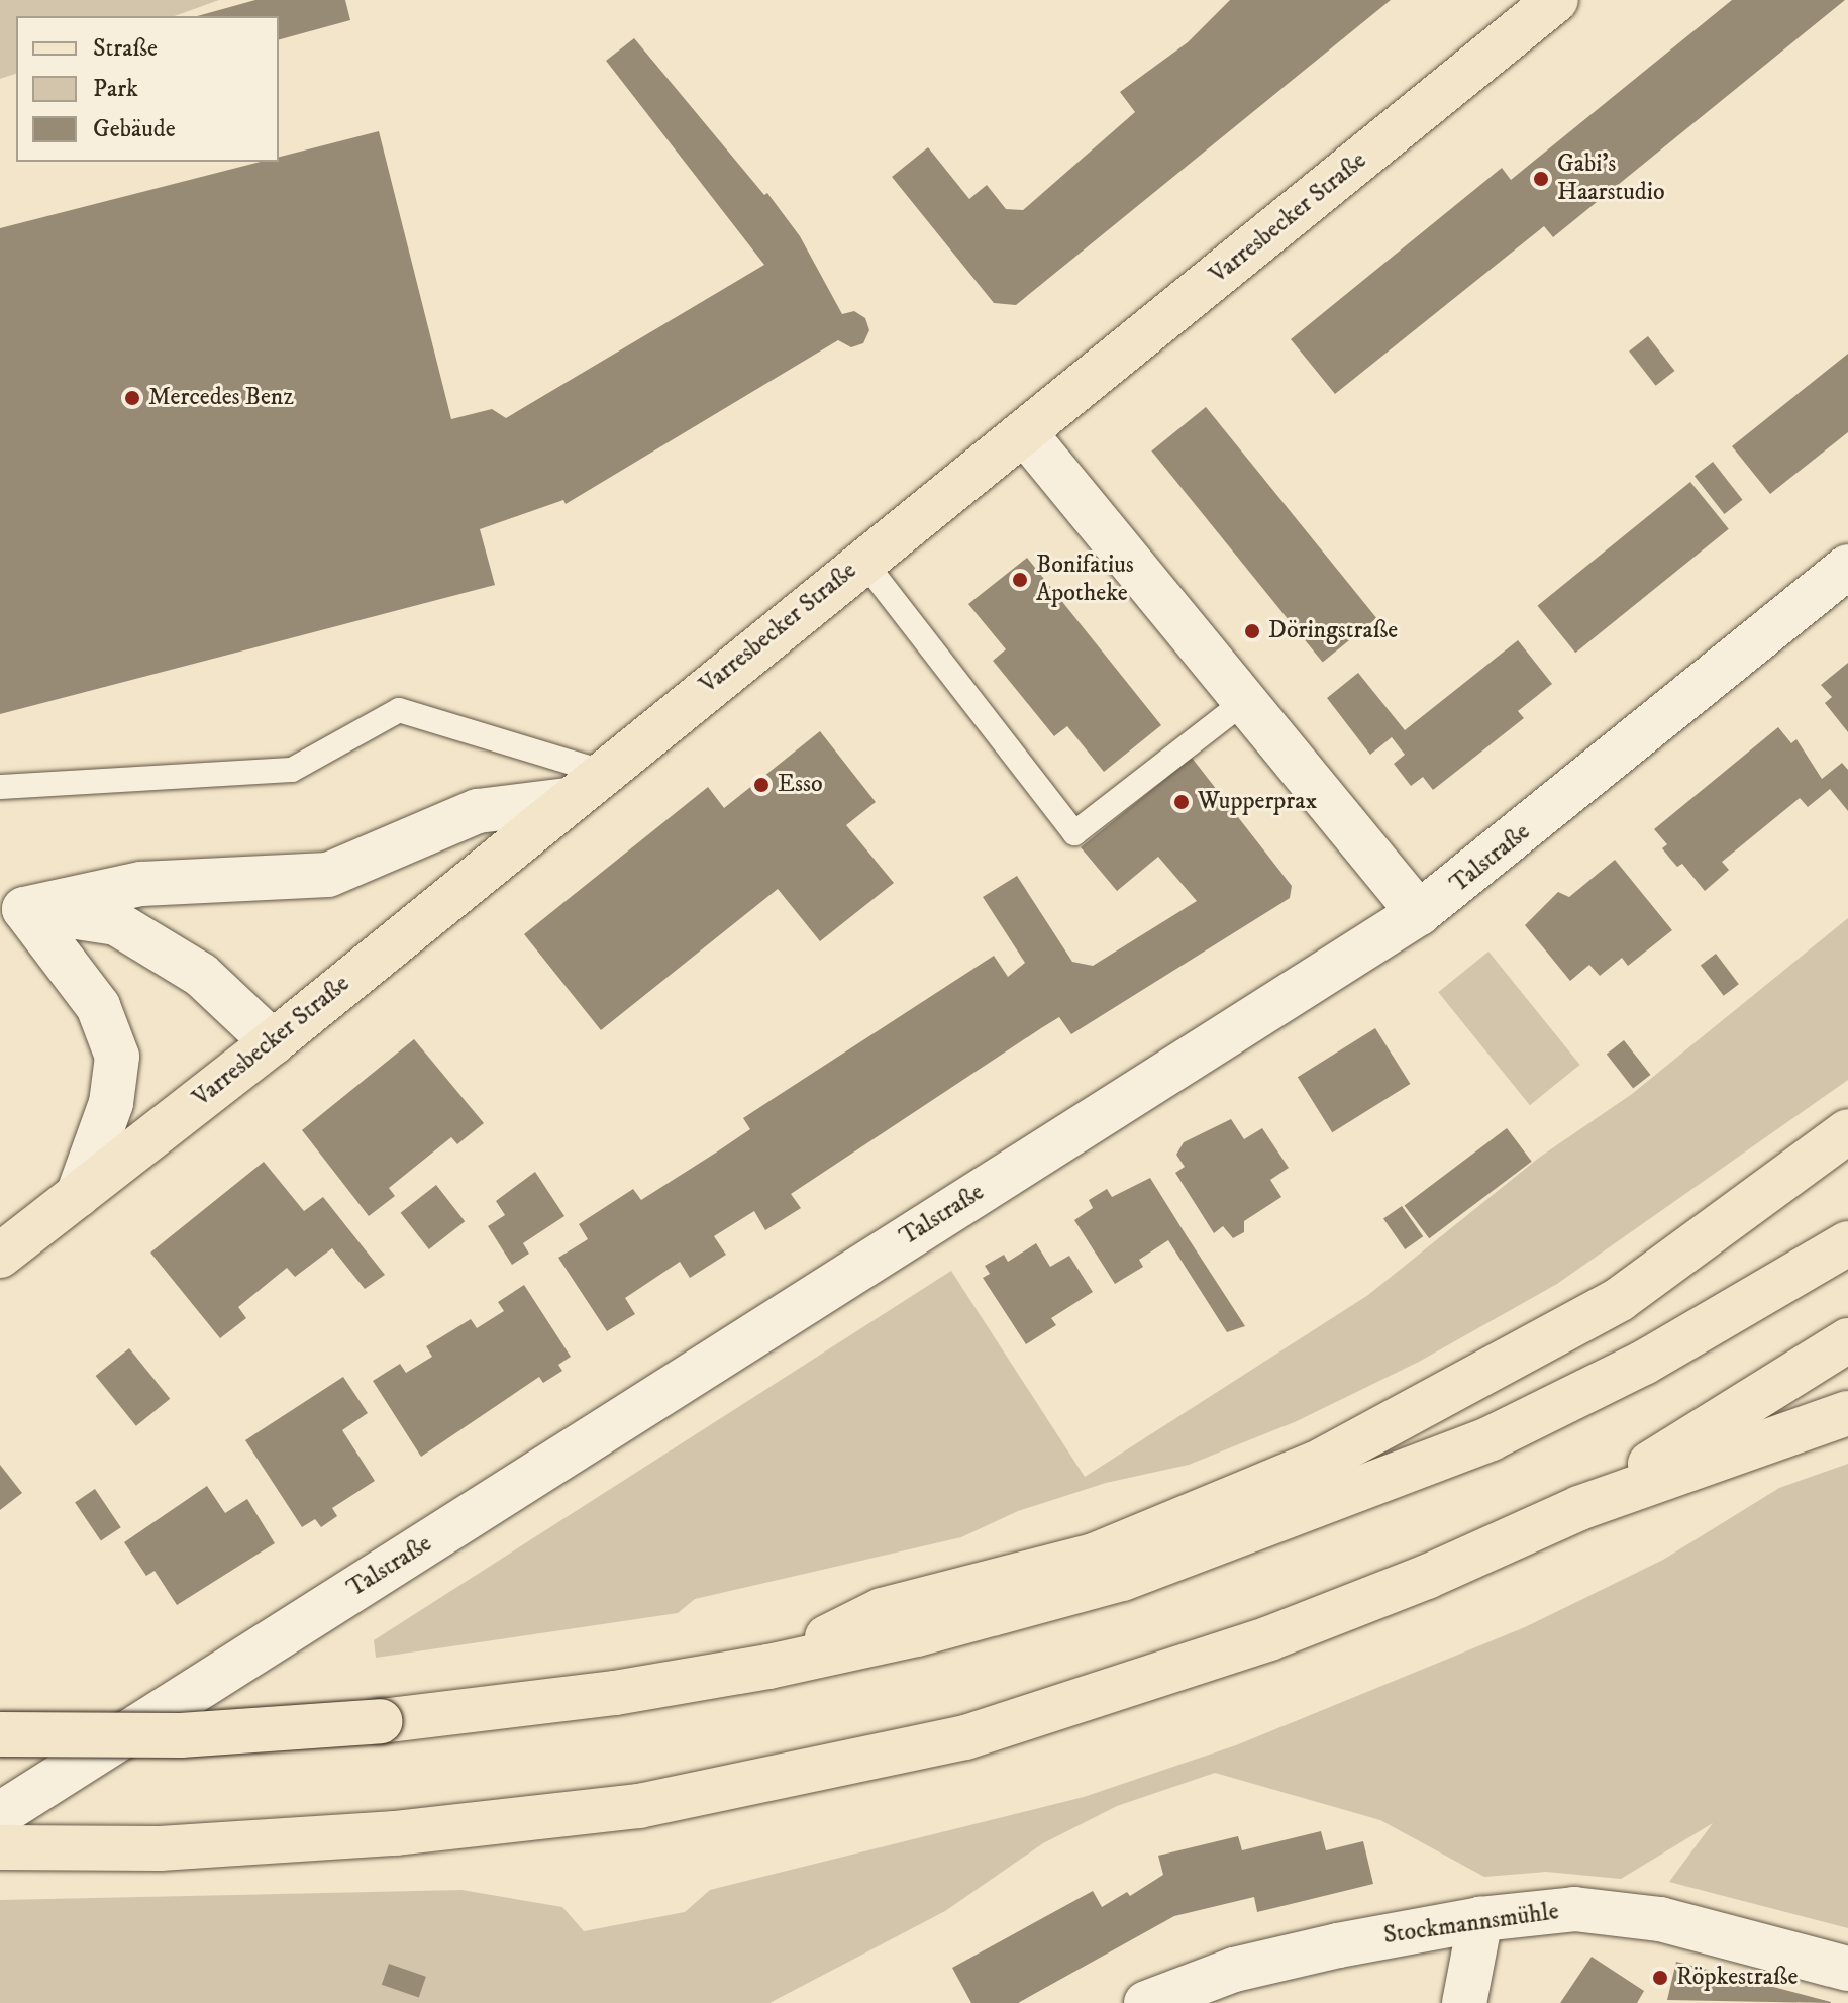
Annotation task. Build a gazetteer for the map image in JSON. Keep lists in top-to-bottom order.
{
  "streets": {
    "main road": ["Varresbecker Straße"],
    "street": ["Talstraße", "Stockmannsmühle"]
  },
  "places": [
    "Gabi's Haarstudio",
    "Mercedes Benz",
    "Bonifatius Apotheke",
    "Döringstraße",
    "Esso",
    "Wupperprax",
    "Röpkestraße"
  ],
  "legend": ["Straße", "Park", "Gebäude"]
}
